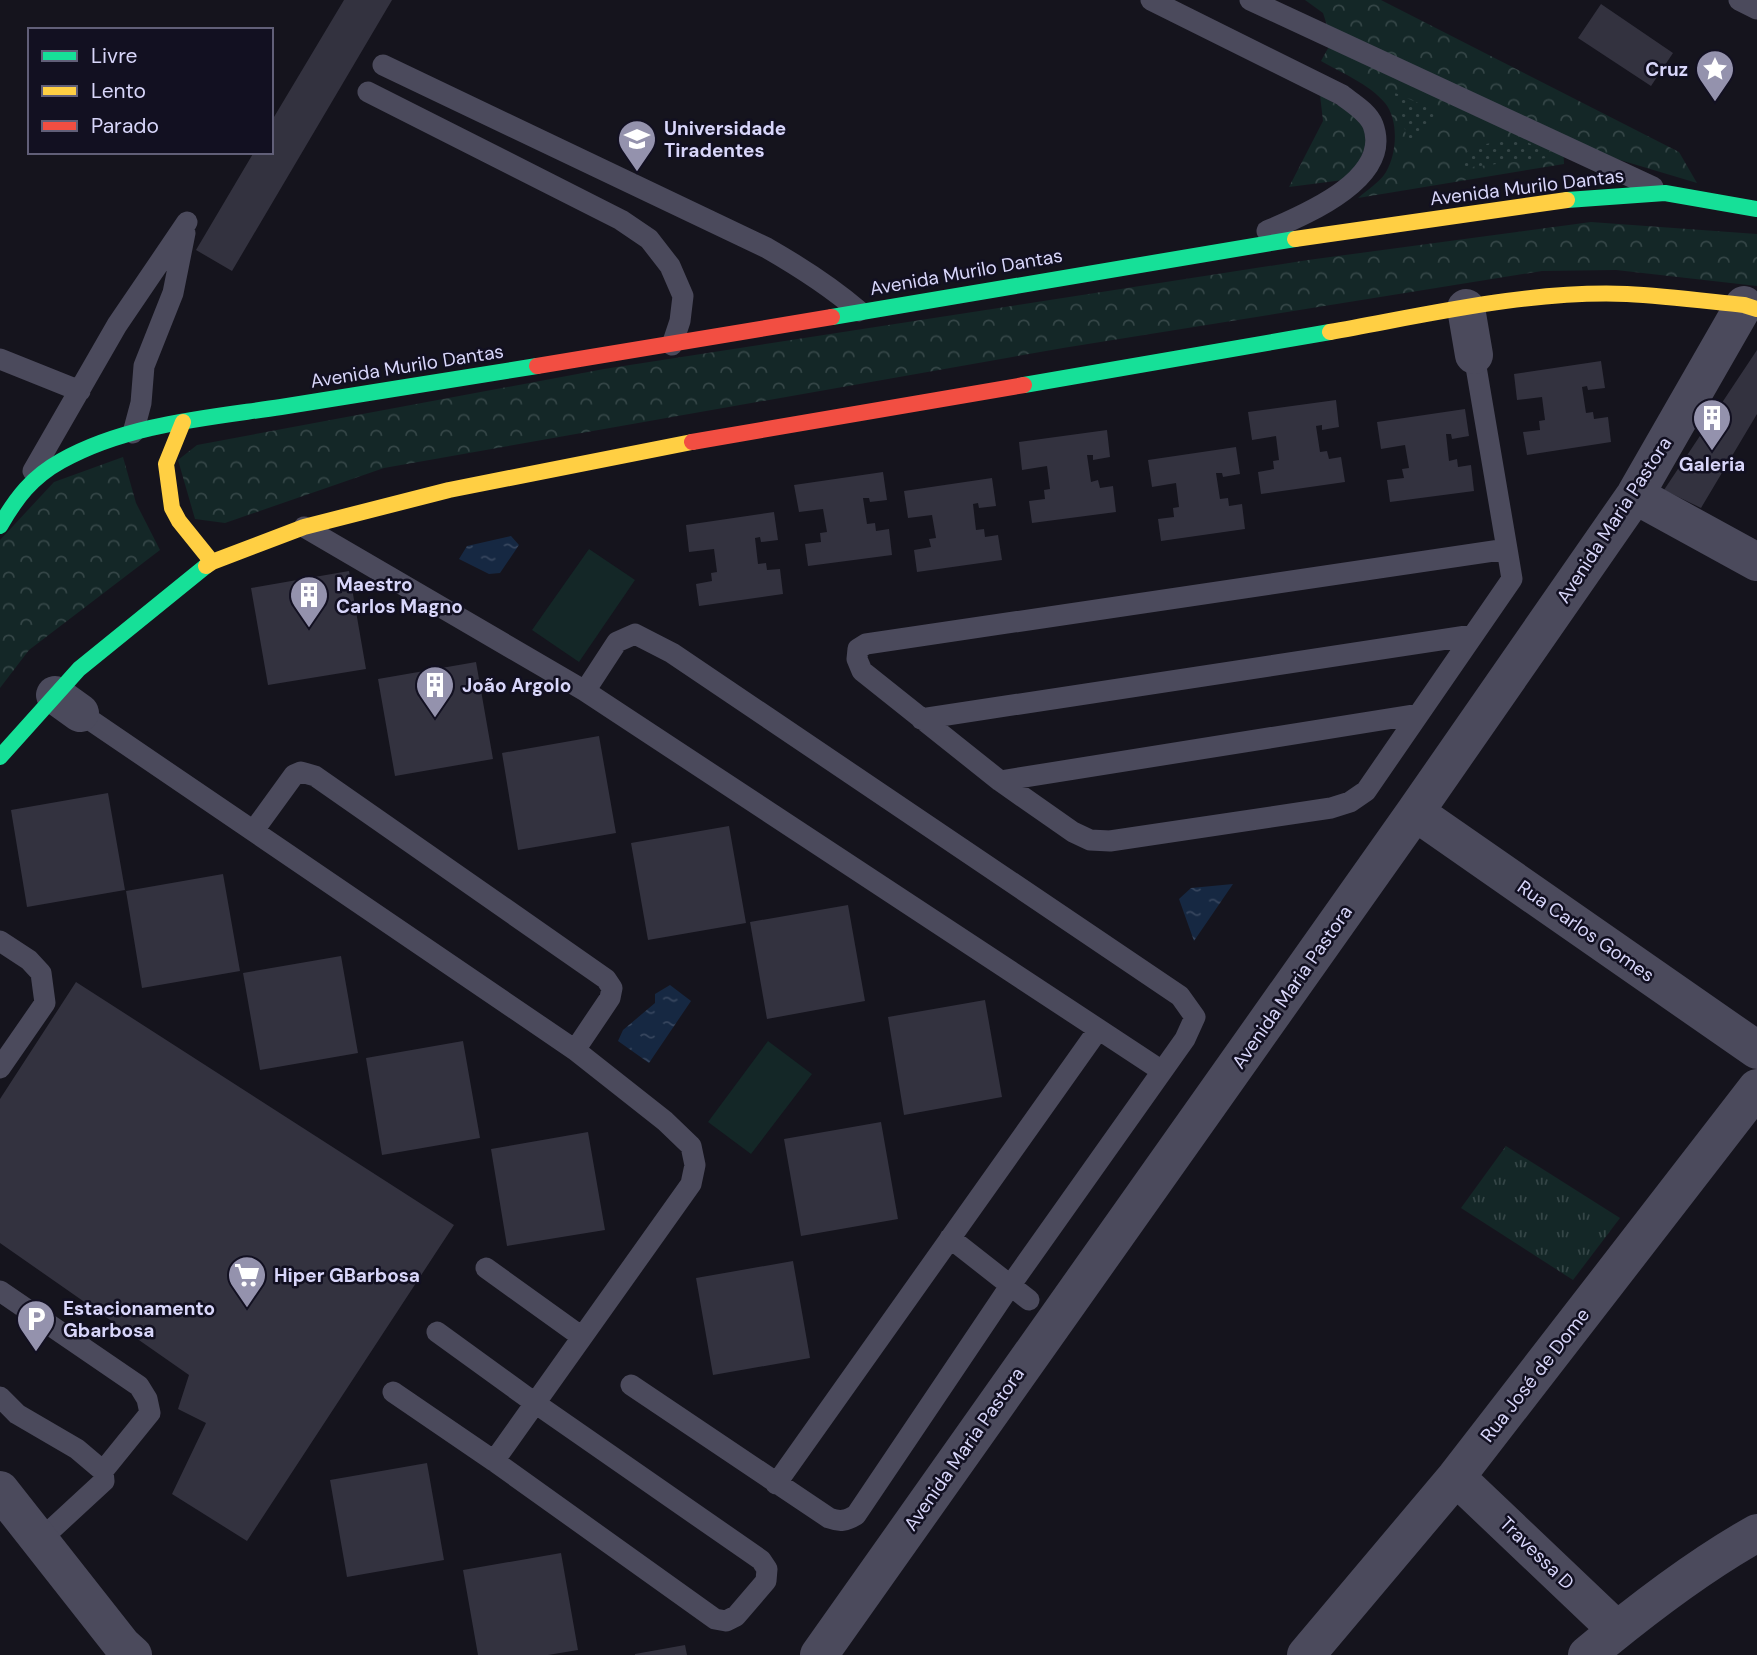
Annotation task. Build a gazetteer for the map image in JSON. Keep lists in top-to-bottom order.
{
  "streets": {
    "main road": ["Avenida Murilo Dantas"],
    "street": [
      "Avenida Maria Pastora",
      "Rua Carlos Gomes",
      "Rua José de Dome",
      "Travessa D"
    ]
  },
  "crossings": [
    ["Avenida Maria Pastora", "Rua Carlos Gomes"],
    ["Rua José de Dome", "Travessa D"]
  ],
  "places": {
    "place": ["Cruz"],
    "school or university": ["Universidade Tiradentes"],
    "building": ["Galeria", "Maestro Carlos Magno", "João Argolo"],
    "supermarket": ["Hiper GBarbosa"],
    "parking": ["Estacionamento Gbarbosa"]
  },
  "legend": ["Livre", "Lento", "Parado"]
}
